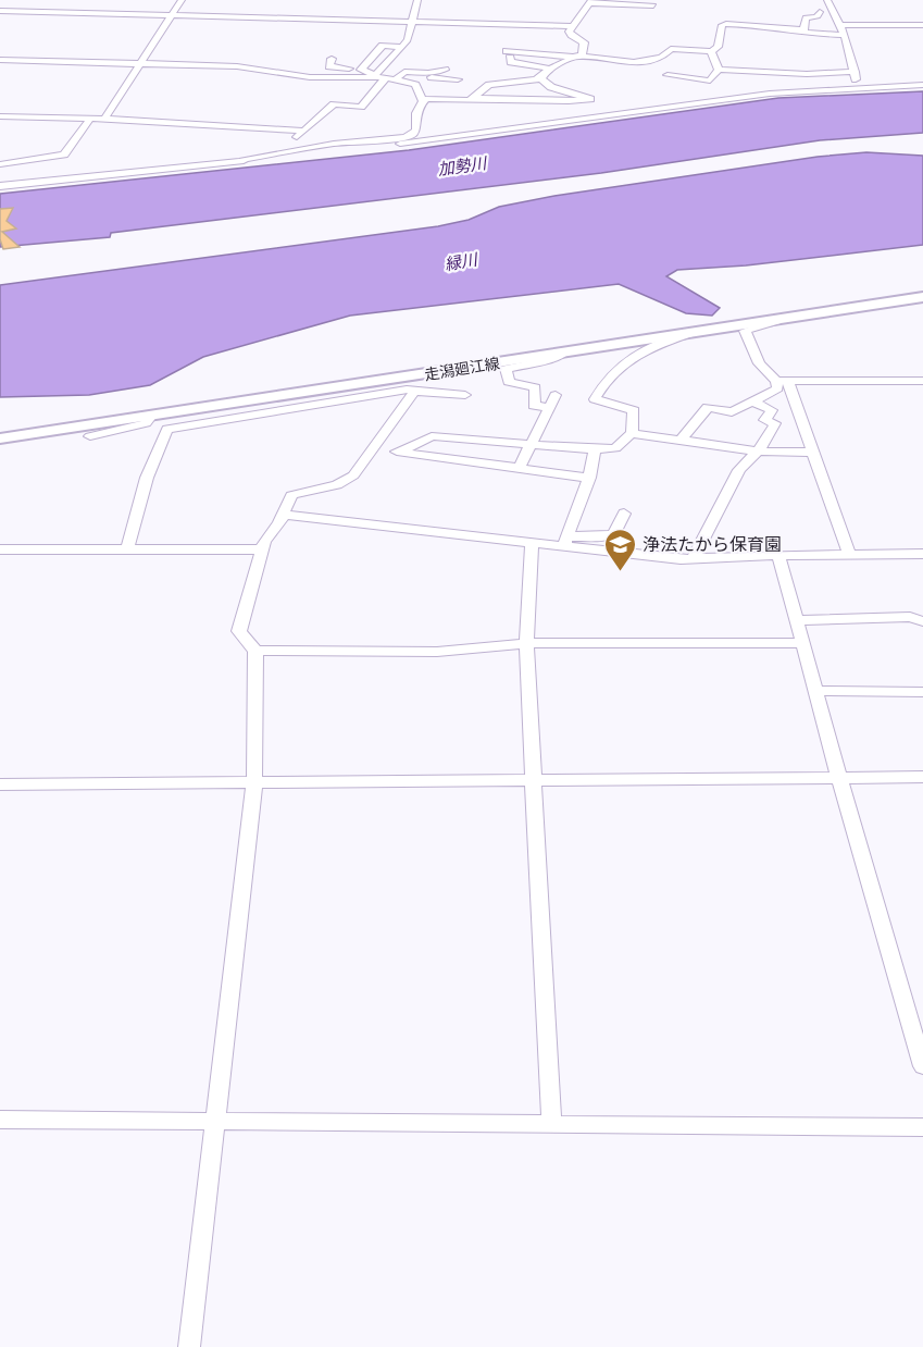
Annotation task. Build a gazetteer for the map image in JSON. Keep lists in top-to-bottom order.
{
  "streets": {
    "main road": ["走潟廻江線"]
  },
  "water": ["加勢川", "緑川"],
  "places": {
    "school or university": ["浄法たから保育園"]
  }
}
